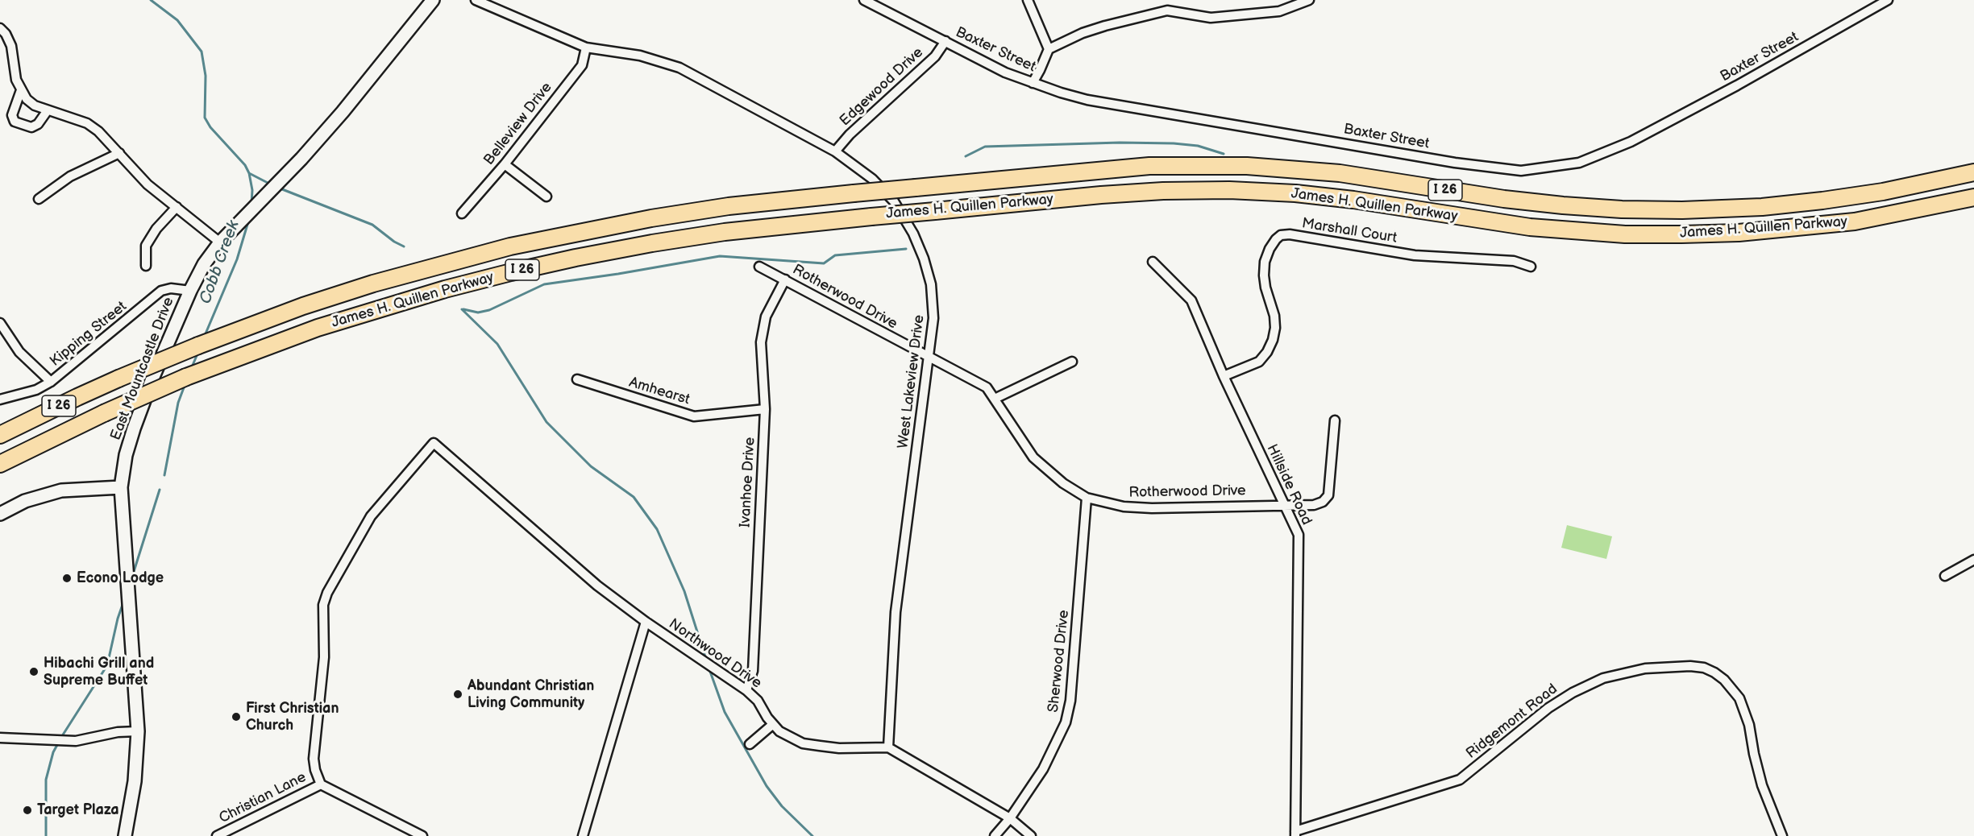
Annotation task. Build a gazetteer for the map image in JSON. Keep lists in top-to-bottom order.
{
  "streets": {
    "highway": ["I 26", "James H. Quillen Parkway"],
    "street": [
      "Baxter Street",
      "Edgewood Drive",
      "Belleview Drive",
      "Marshall Court",
      "Rotherwood Drive",
      "Kipping Street",
      "East Mountcastle Drive",
      "West Lakeview Drive",
      "Amhearst",
      "Ivanhoe Drive",
      "Hillside Road",
      "Northwood Drive",
      "Sherwood Drive",
      "Ridgemont Road",
      "Christian Lane"
    ]
  },
  "crossings": [
    ["Baxter Street", "Edgewood Drive"],
    ["Edgewood Drive", "West Lakeview Drive"],
    ["Belleview Drive", "West Lakeview Drive"],
    ["Marshall Court", "Hillside Road"],
    ["Rotherwood Drive", "West Lakeview Drive"],
    ["Rotherwood Drive", "Ivanhoe Drive"],
    ["Rotherwood Drive", "Hillside Road"],
    ["Rotherwood Drive", "Sherwood Drive"],
    ["Kipping Street", "East Mountcastle Drive"],
    ["West Lakeview Drive", "Northwood Drive"],
    ["Amhearst", "Ivanhoe Drive"],
    ["Ivanhoe Drive", "Northwood Drive"],
    ["Hillside Road", "Ridgemont Road"],
    ["Northwood Drive", "Christian Lane"]
  ],
  "water": ["Cobb Creek"],
  "places": [
    "Econo Lodge",
    "Hibachi Grill and Supreme Buffet",
    "Abundant Christian Living Community",
    "First Christian Church",
    "Target Plaza"
  ]
}
